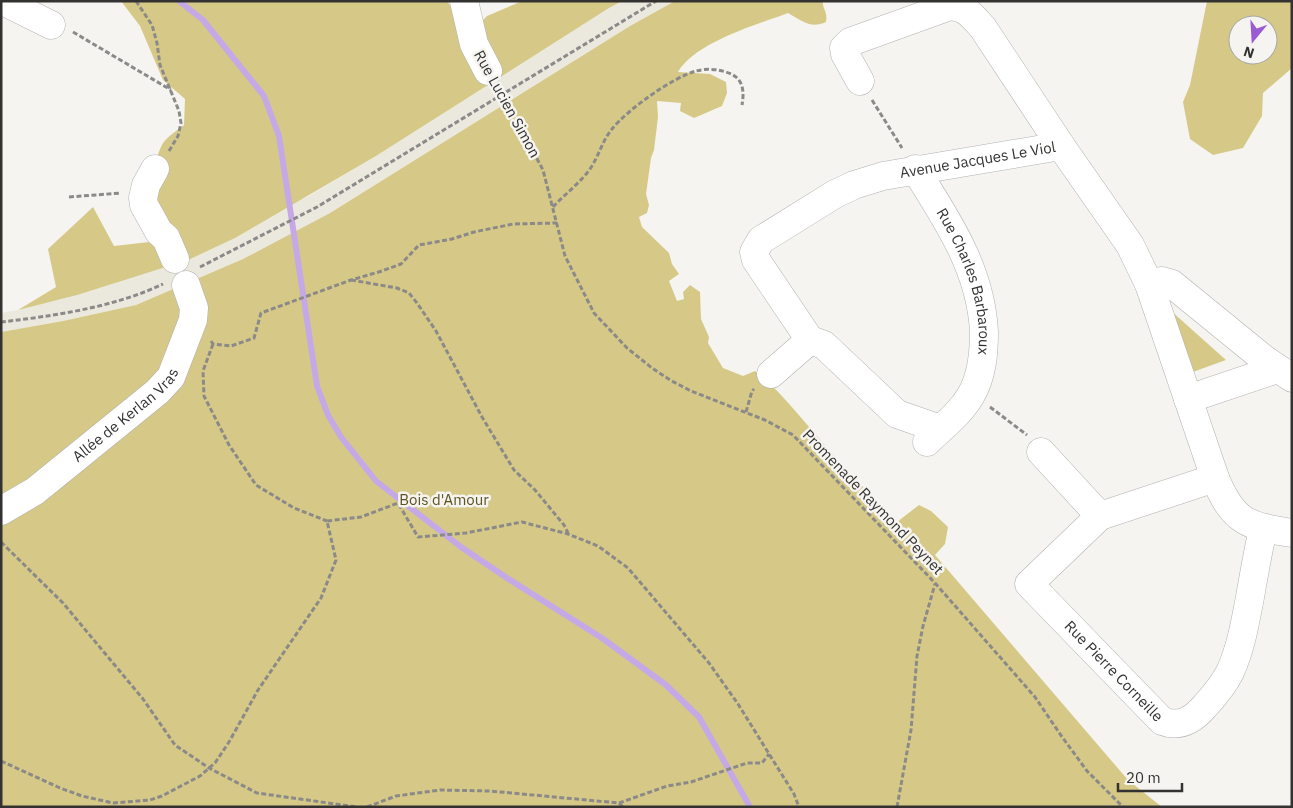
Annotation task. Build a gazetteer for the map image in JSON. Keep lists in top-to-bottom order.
{
  "streets": {
    "street": [
      "Rue Lucien Simon",
      "Avenue Jacques Le Viol",
      "Rue Charles Barbaroux",
      "Allée de Kerlan Vras",
      "Rue Pierre Corneille"
    ],
    "path": ["Promenade Raymond Peynet"]
  },
  "crossings": [
    ["Rue Lucien Simon", "Promenade Raymond Peynet"],
    ["Avenue Jacques Le Viol", "Rue Charles Barbaroux"],
    ["Avenue Jacques Le Viol", "Rue Pierre Corneille"]
  ],
  "parks": ["Bois d'Amour"],
  "scale_bar": "20 m",
  "north": "bottom"
}
